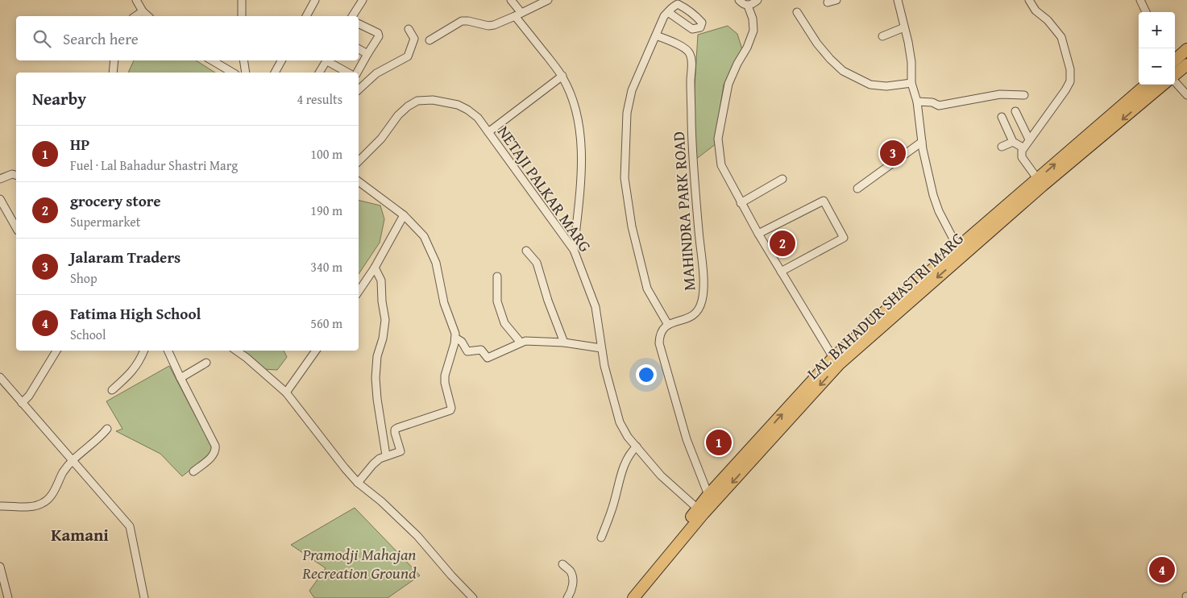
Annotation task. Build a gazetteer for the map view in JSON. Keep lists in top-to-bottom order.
{
  "streets": {
    "main road": ["LAL BAHADUR SHASTRI MARG"],
    "street": ["NETAJI PALKAR MARG", "MAHINDRA PARK ROAD"]
  },
  "crossings": [
    ["NETAJI PALKAR MARG", "LAL BAHADUR SHASTRI MARG"]
  ],
  "districts": ["Kamani"],
  "parks": ["Pramodji Mahajan Recreation Ground"],
  "page": {
    "map_buttons": ["+", "−"],
    "search": "Search here",
    "heading": ["Nearby", "4 results"],
    "list": [
      {
        "mark": "1",
        "name": "HP",
        "note": "Fuel · Lal Bahadur Shastri Marg",
        "value": "100 m"
      },
      {
        "mark": "2",
        "name": "grocery store",
        "note": "Supermarket",
        "value": "190 m"
      },
      {
        "mark": "3",
        "name": "Jalaram Traders",
        "note": "Shop",
        "value": "340 m"
      },
      {
        "mark": "4",
        "name": "Fatima High School",
        "note": "School",
        "value": "560 m"
      }
    ],
    "pins": [
      "3",
      "2",
      "1",
      "4"
    ]
  }
}
